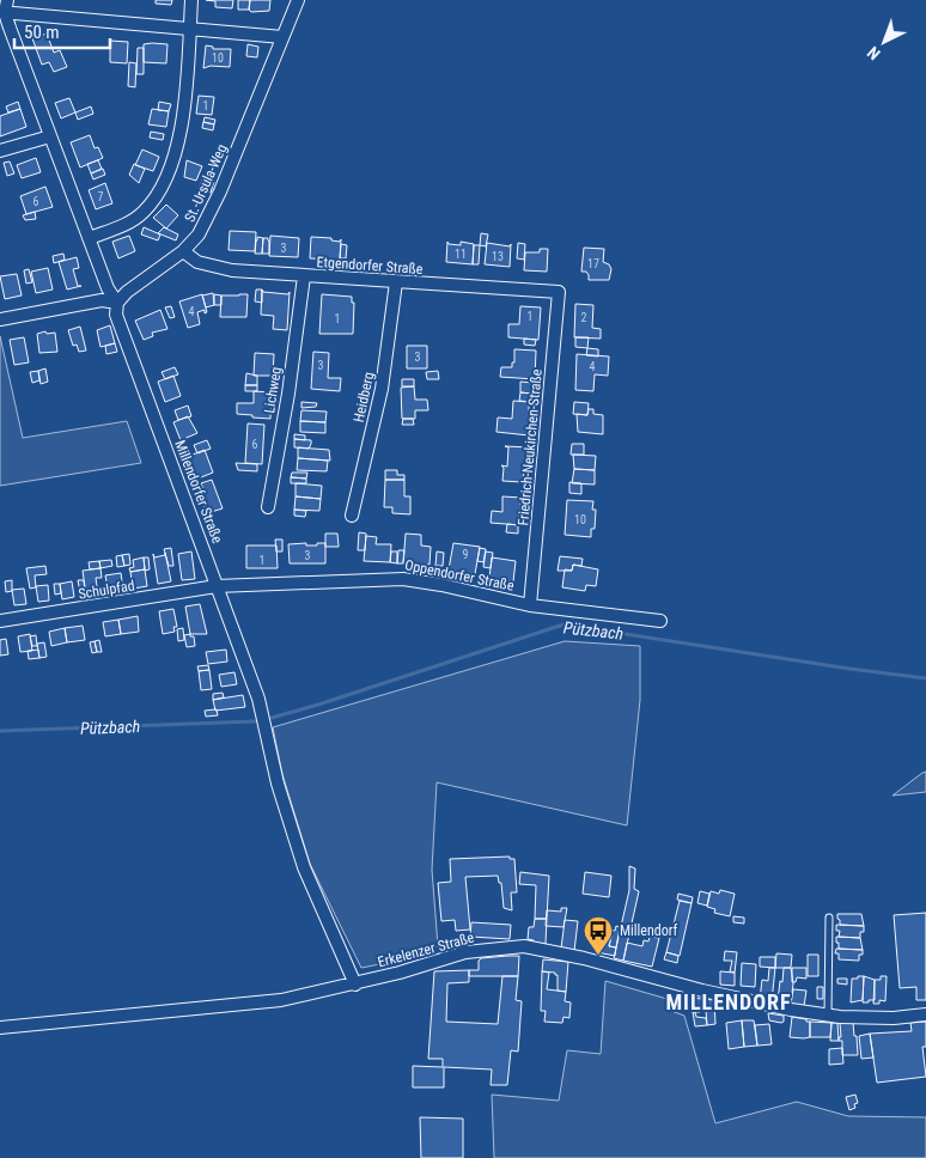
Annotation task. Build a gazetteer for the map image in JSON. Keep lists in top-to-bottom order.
{
  "streets": {
    "street": [
      "St.-Ursula-Weg",
      "Etgendorfer Straße",
      "Lichweg",
      "Heidberg",
      "Friedrich-Neukirchen-Straße",
      "Millendorfer Straße",
      "Oppendorfer Straße",
      "Schulpfad",
      "Erkelenzer Straße"
    ]
  },
  "crossings": [
    ["St.-Ursula-Weg", "Etgendorfer Straße"],
    ["St.-Ursula-Weg", "Millendorfer Straße"],
    ["Etgendorfer Straße", "Lichweg"],
    ["Etgendorfer Straße", "Heidberg"],
    ["Etgendorfer Straße", "Friedrich-Neukirchen-Straße"],
    ["Friedrich-Neukirchen-Straße", "Oppendorfer Straße"],
    ["Millendorfer Straße", "Oppendorfer Straße"],
    ["Millendorfer Straße", "Schulpfad"],
    ["Millendorfer Straße", "Erkelenzer Straße"],
    ["Oppendorfer Straße", "Schulpfad"]
  ],
  "districts": ["MILLENDORF"],
  "water": ["Pützbach"],
  "places": {
    "bus stop": ["Millendorf"]
  },
  "house_numbers": [
    "10",
    "1",
    "7",
    "6",
    "3",
    "11",
    "13",
    "17",
    "4",
    "1",
    "2",
    "1",
    "3",
    "3",
    "4",
    "6",
    "10",
    "9",
    "3",
    "1"
  ],
  "scale_bar": "50 m",
  "north": "bottom left"
}
